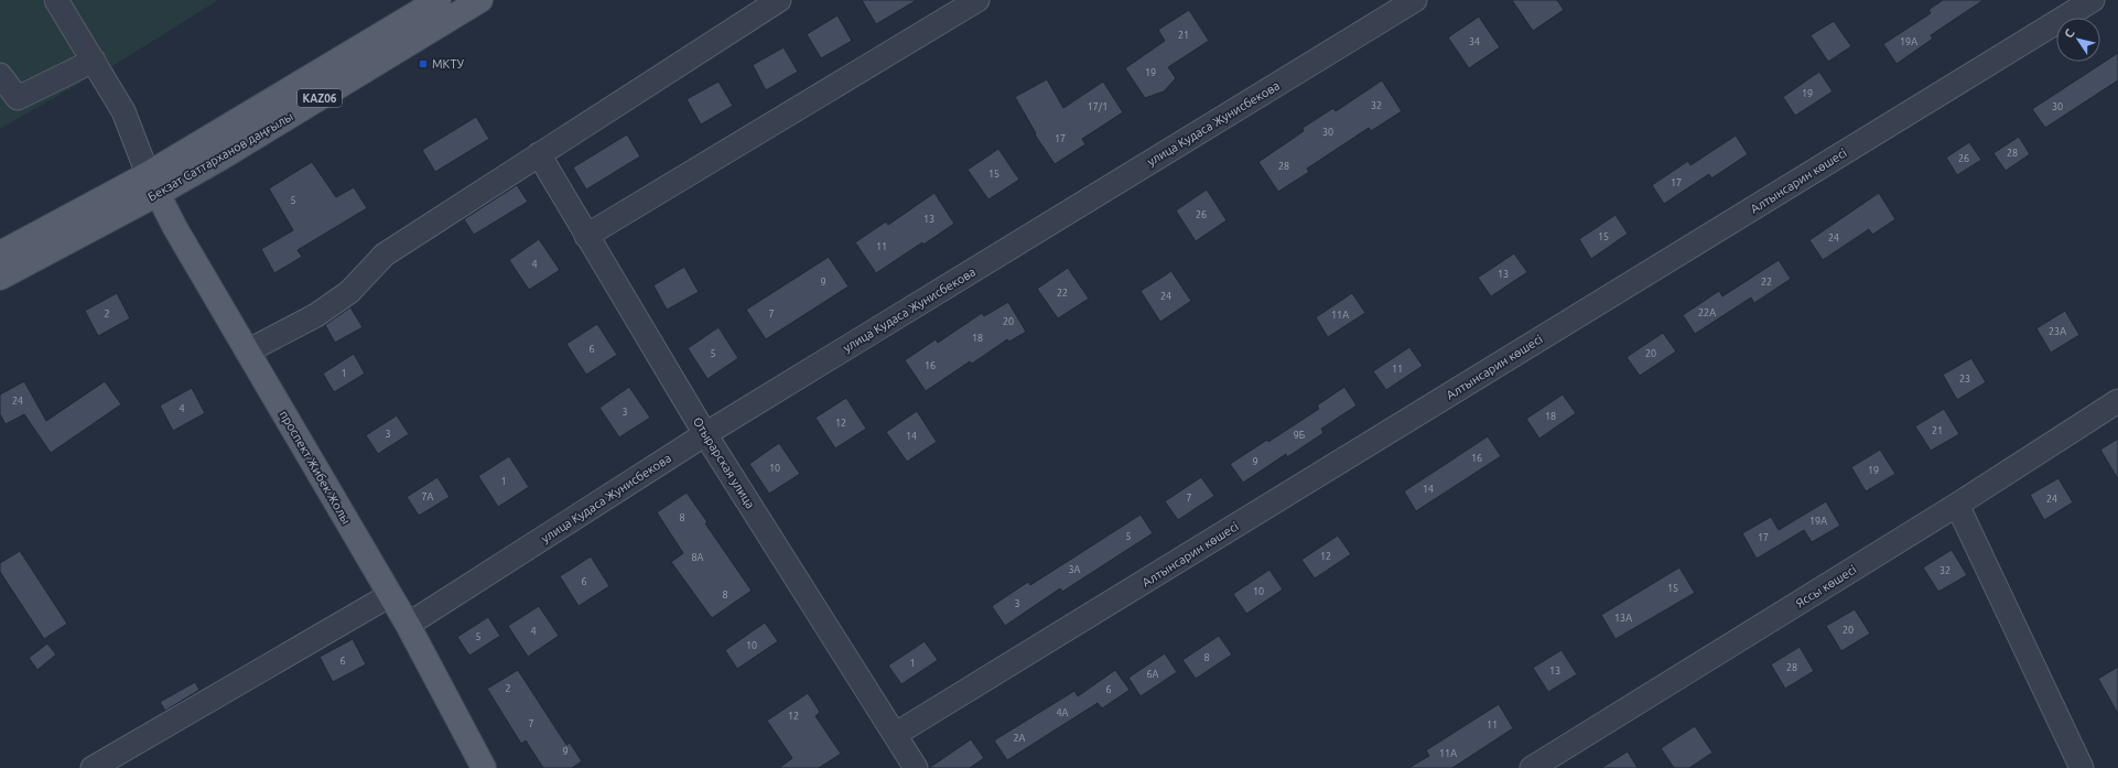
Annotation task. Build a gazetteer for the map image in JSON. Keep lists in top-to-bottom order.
{
  "streets": {
    "main road": ["KАZ06", "Бекзат Саттарханов даңғылы", "проспект Жибек Жолы"],
    "street": [
      "улица Кудаса Жунисбекова",
      "Алтынсарин көшесі",
      "Отырарская улица",
      "Яссы көшесі"
    ]
  },
  "crossings": [
    ["улица Кудаса Жунисбекова", "Отырарская улица"],
    ["улица Кудаса Жунисбекова", "проспект Жибек Жолы"],
    ["Бекзат Саттарханов даңғылы", "проспект Жибек Жолы"],
    ["Алтынсарин көшесі", "Отырарская улица"]
  ],
  "places": {
    "transit": ["МКТУ"]
  },
  "house_numbers": [
    "21",
    "34",
    "19A",
    "19",
    "19",
    "32",
    "17/1",
    "30",
    "30",
    "17",
    "28",
    "26",
    "28",
    "15",
    "17",
    "5",
    "26",
    "13",
    "15",
    "24",
    "11",
    "4",
    "13",
    "9",
    "22",
    "22",
    "24",
    "22A",
    "2",
    "7",
    "11A",
    "20",
    "23A",
    "18",
    "6",
    "5",
    "20",
    "16",
    "11",
    "1",
    "23",
    "24",
    "4",
    "3",
    "18",
    "12",
    "21",
    "3",
    "9Б",
    "14",
    "16",
    "9",
    "10",
    "19",
    "1",
    "14",
    "7A",
    "7",
    "24",
    "8",
    "19A",
    "5",
    "17",
    "12",
    "8A",
    "3A",
    "32",
    "6",
    "15",
    "10",
    "8",
    "3",
    "13A",
    "20",
    "4",
    "5",
    "10",
    "8",
    "6",
    "1",
    "28",
    "13",
    "6A",
    "2",
    "6",
    "4A",
    "12",
    "7",
    "11",
    "2A",
    "9",
    "11A"
  ],
  "north": "top left"
}
